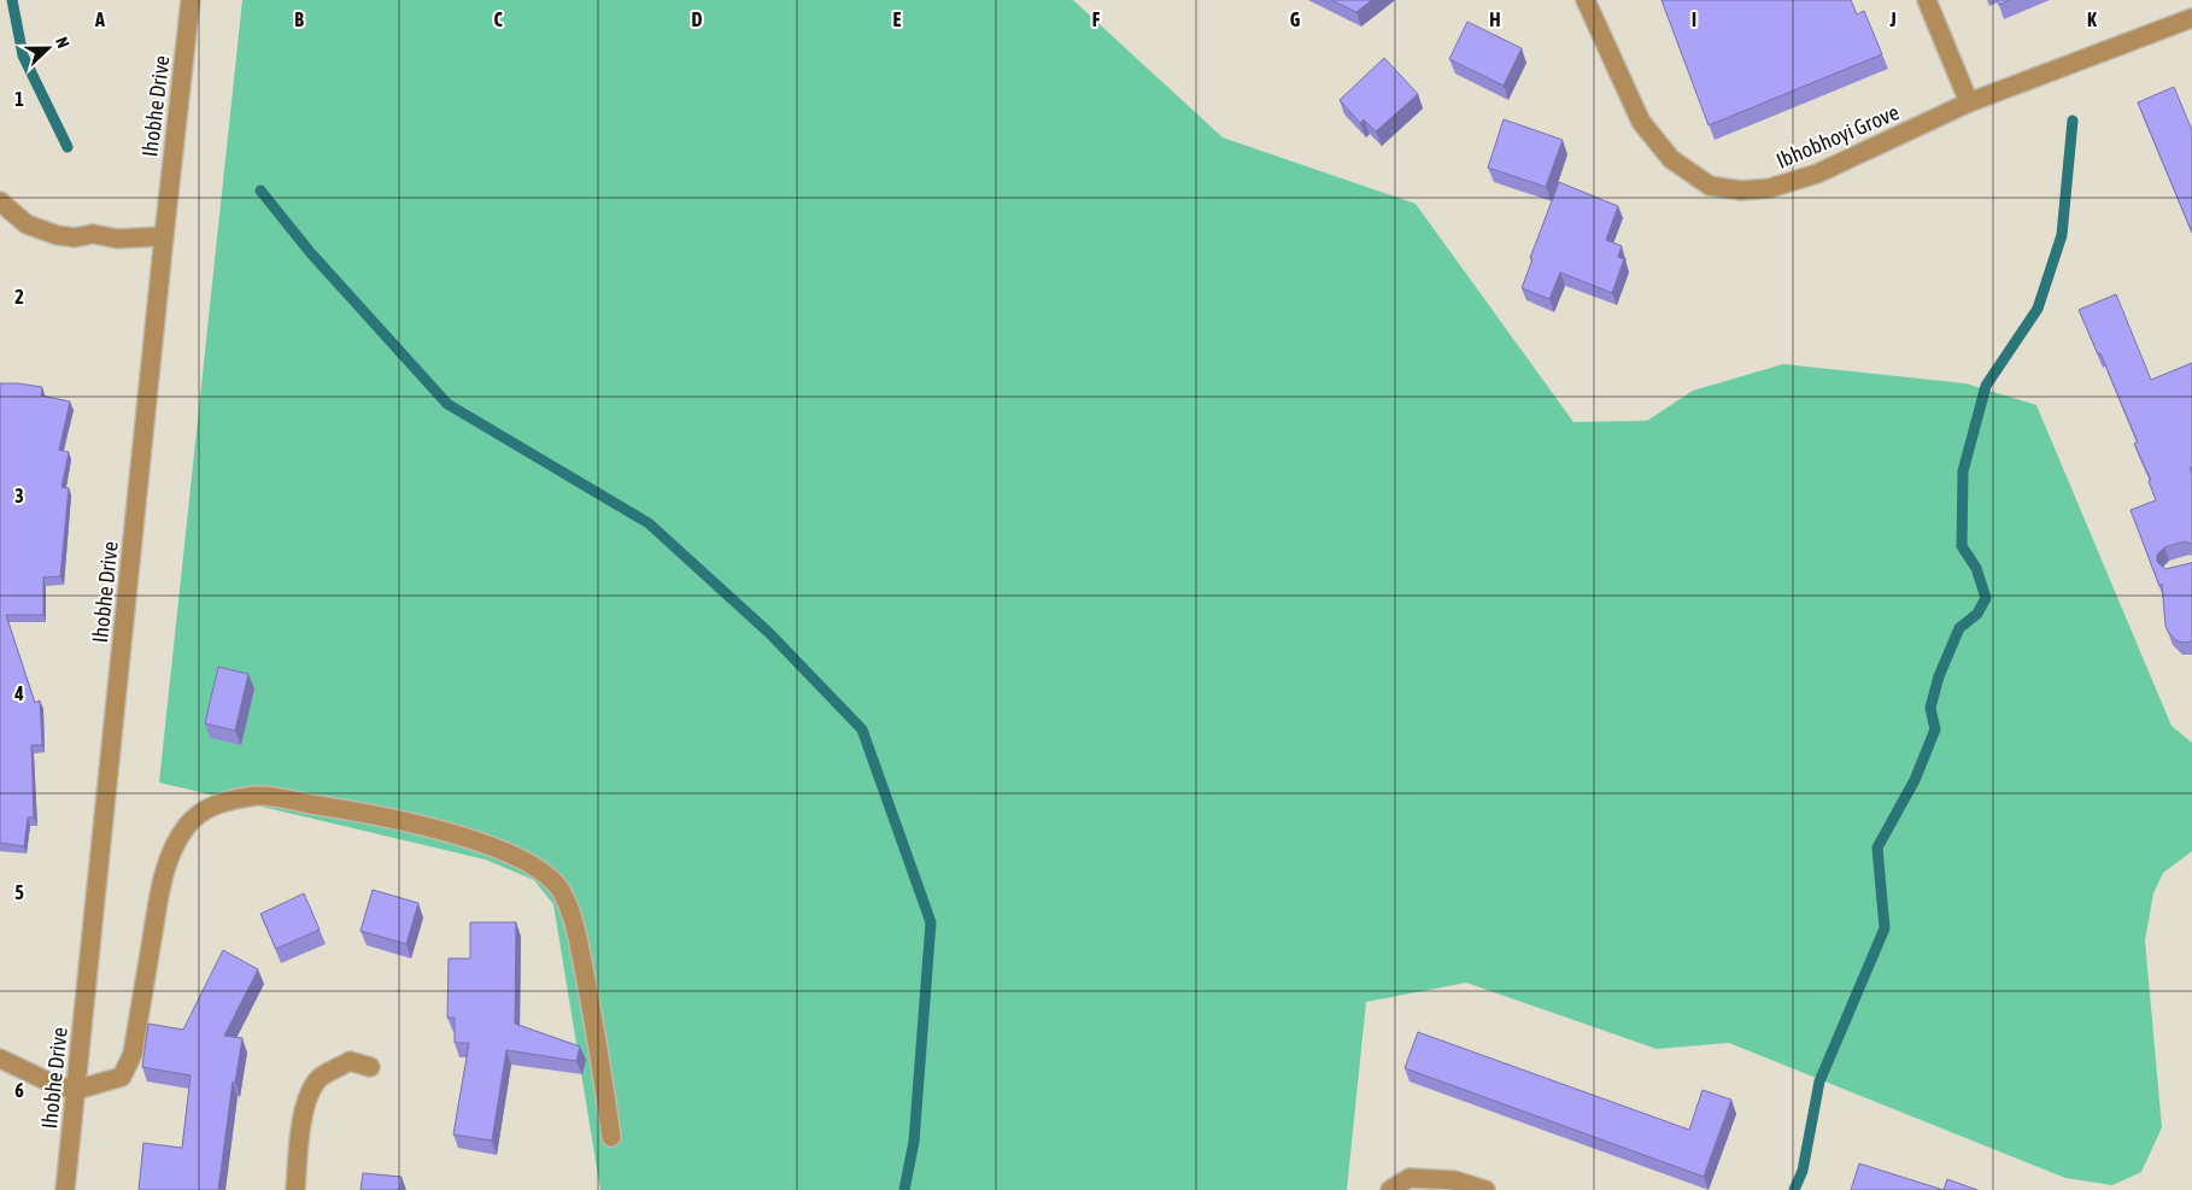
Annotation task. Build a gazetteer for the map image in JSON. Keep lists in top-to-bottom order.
{
  "streets": {
    "street": ["Ihobhe Drive", "Ibhobhoyi Grove"]
  },
  "north": "right",
  "grid": {
    "columns": [
      "A",
      "B",
      "C",
      "D",
      "E",
      "F",
      "G",
      "H",
      "I",
      "J",
      "K"
    ],
    "rows": [
      "1",
      "2",
      "3",
      "4",
      "5",
      "6"
    ]
  }
}
